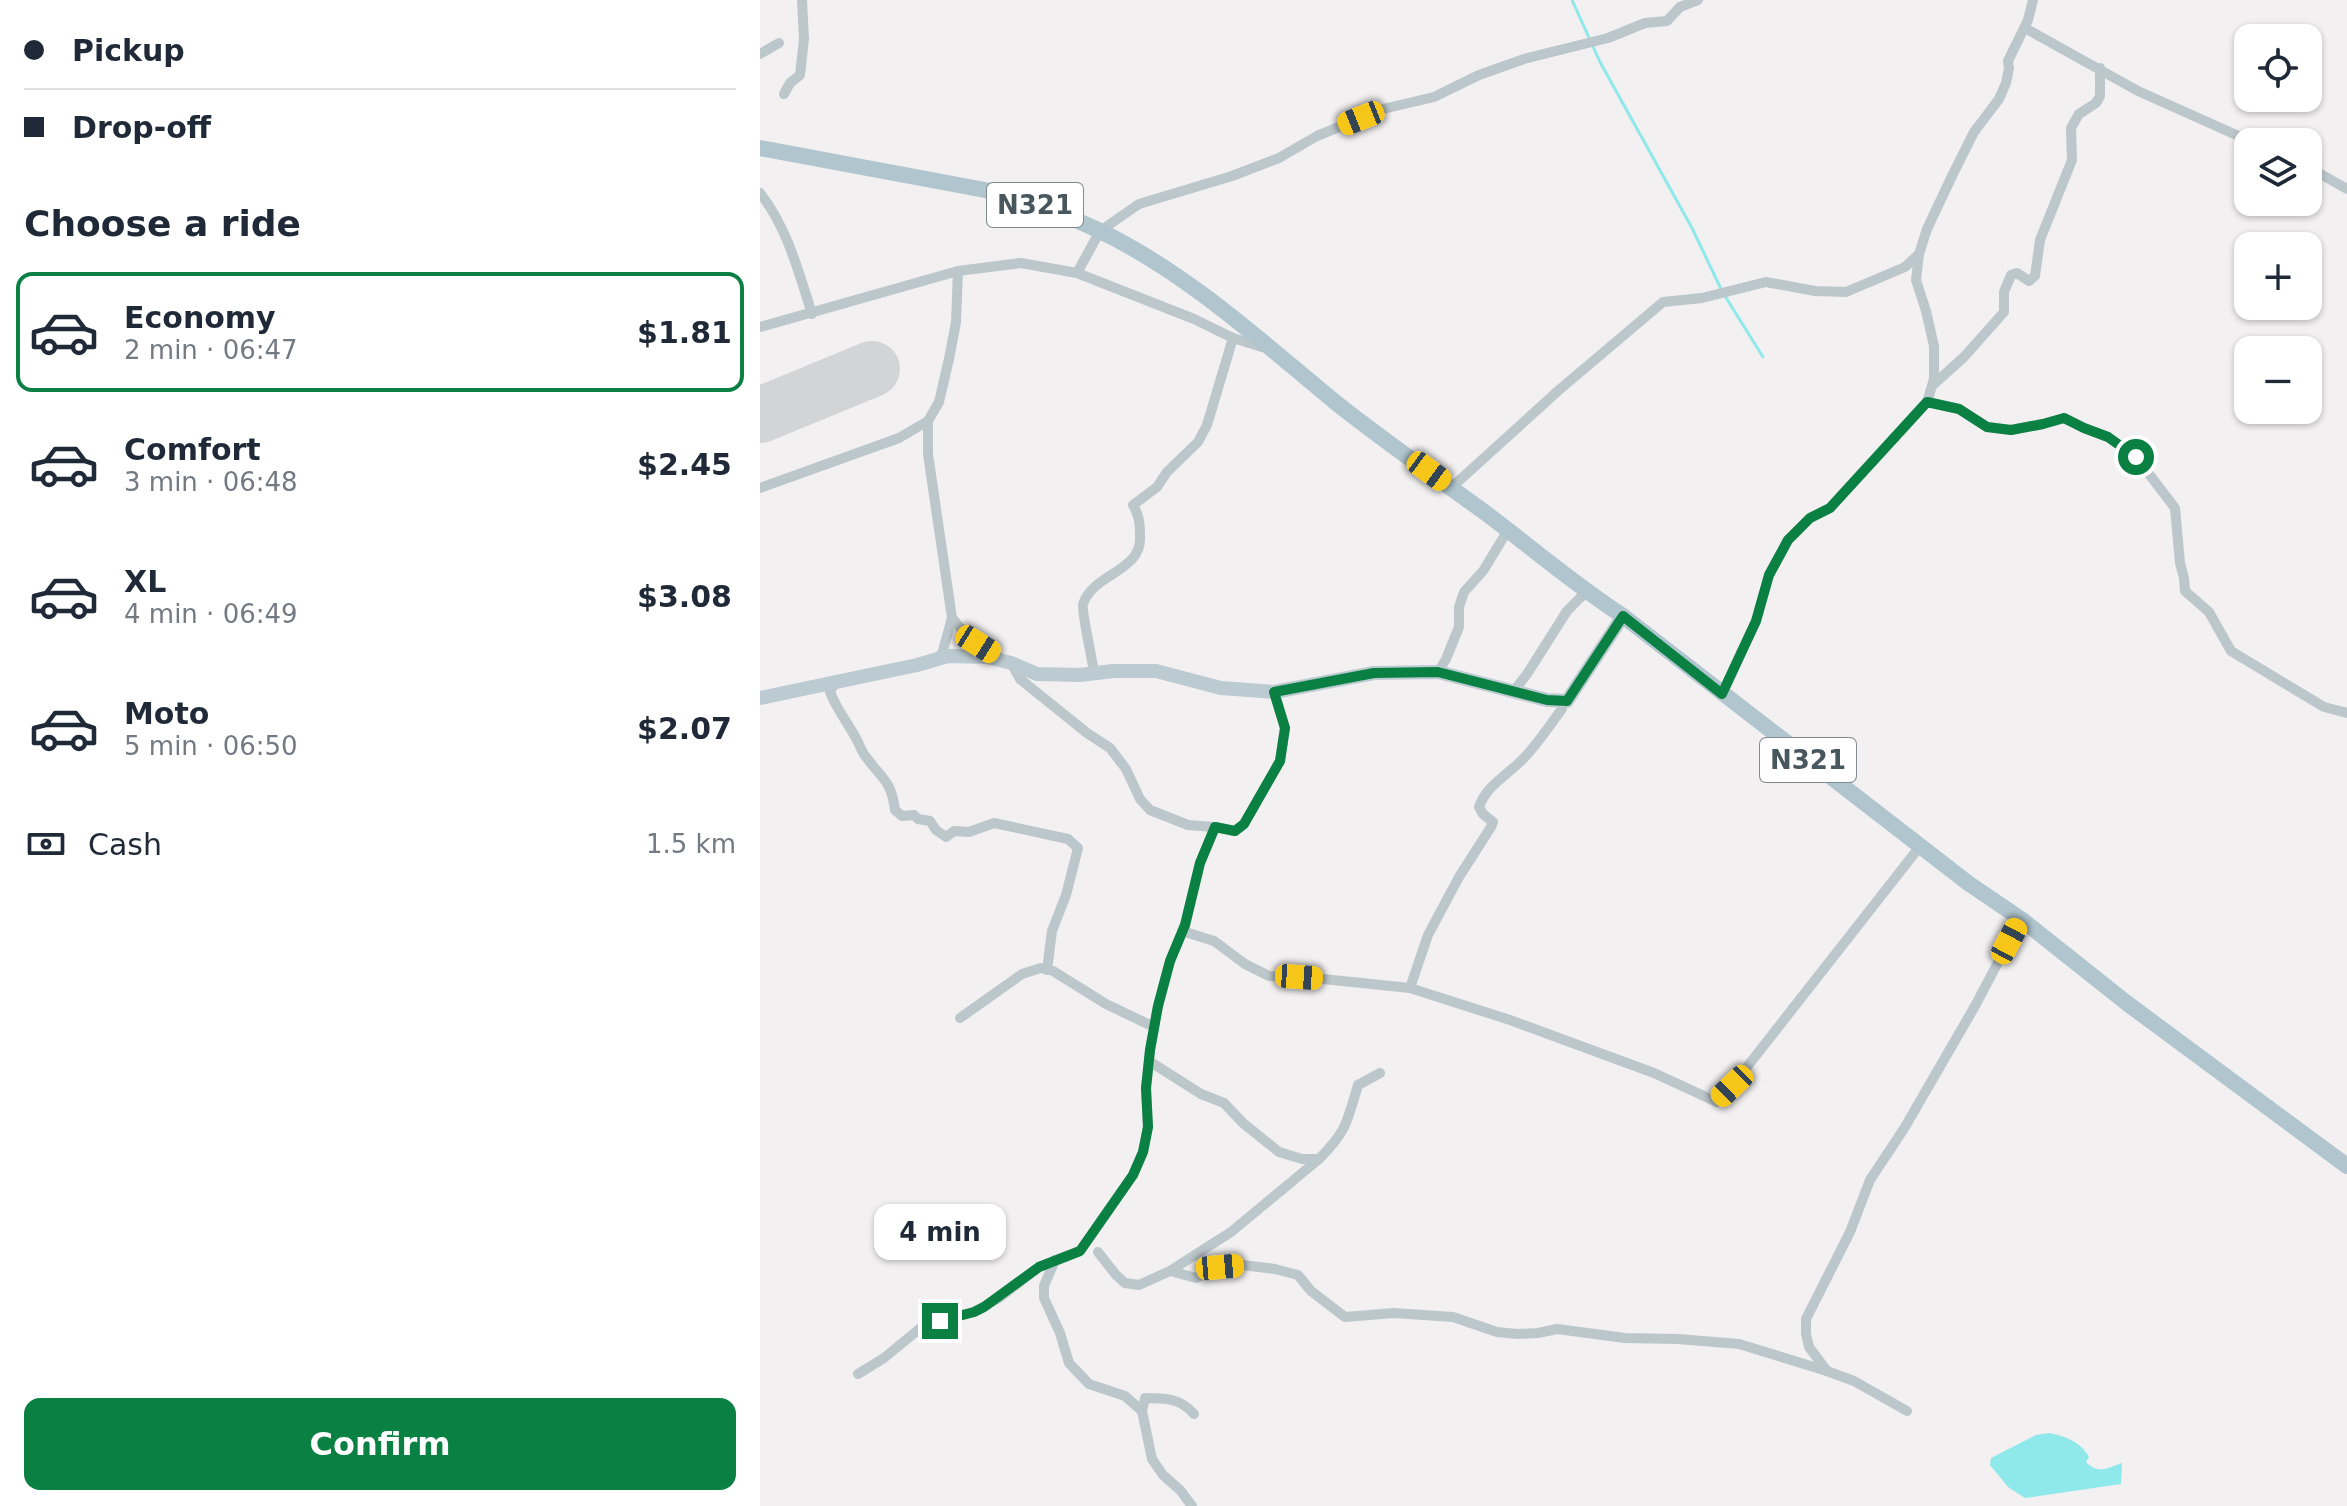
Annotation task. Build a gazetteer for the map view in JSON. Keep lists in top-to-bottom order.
{
  "streets": {
    "main road": ["N321"]
  },
  "page": {
    "banner": ["Pickup", "Drop-off"],
    "map_buttons": ["+", "−"],
    "heading": "Choose a ride",
    "list": [
      {
        "name": "Economy",
        "note": "2 min · 06:47",
        "value": "$1.81"
      },
      {
        "name": "Comfort",
        "note": "3 min · 06:48",
        "value": "$2.45"
      },
      {
        "name": "XL",
        "note": "4 min · 06:49",
        "value": "$3.08"
      },
      {
        "name": "Moto",
        "note": "5 min · 06:50",
        "value": "$2.07"
      }
    ],
    "pay": ["Cash", "1.5 km"],
    "bubble": "4 min",
    "buttons": "Confirm"
  }
}
